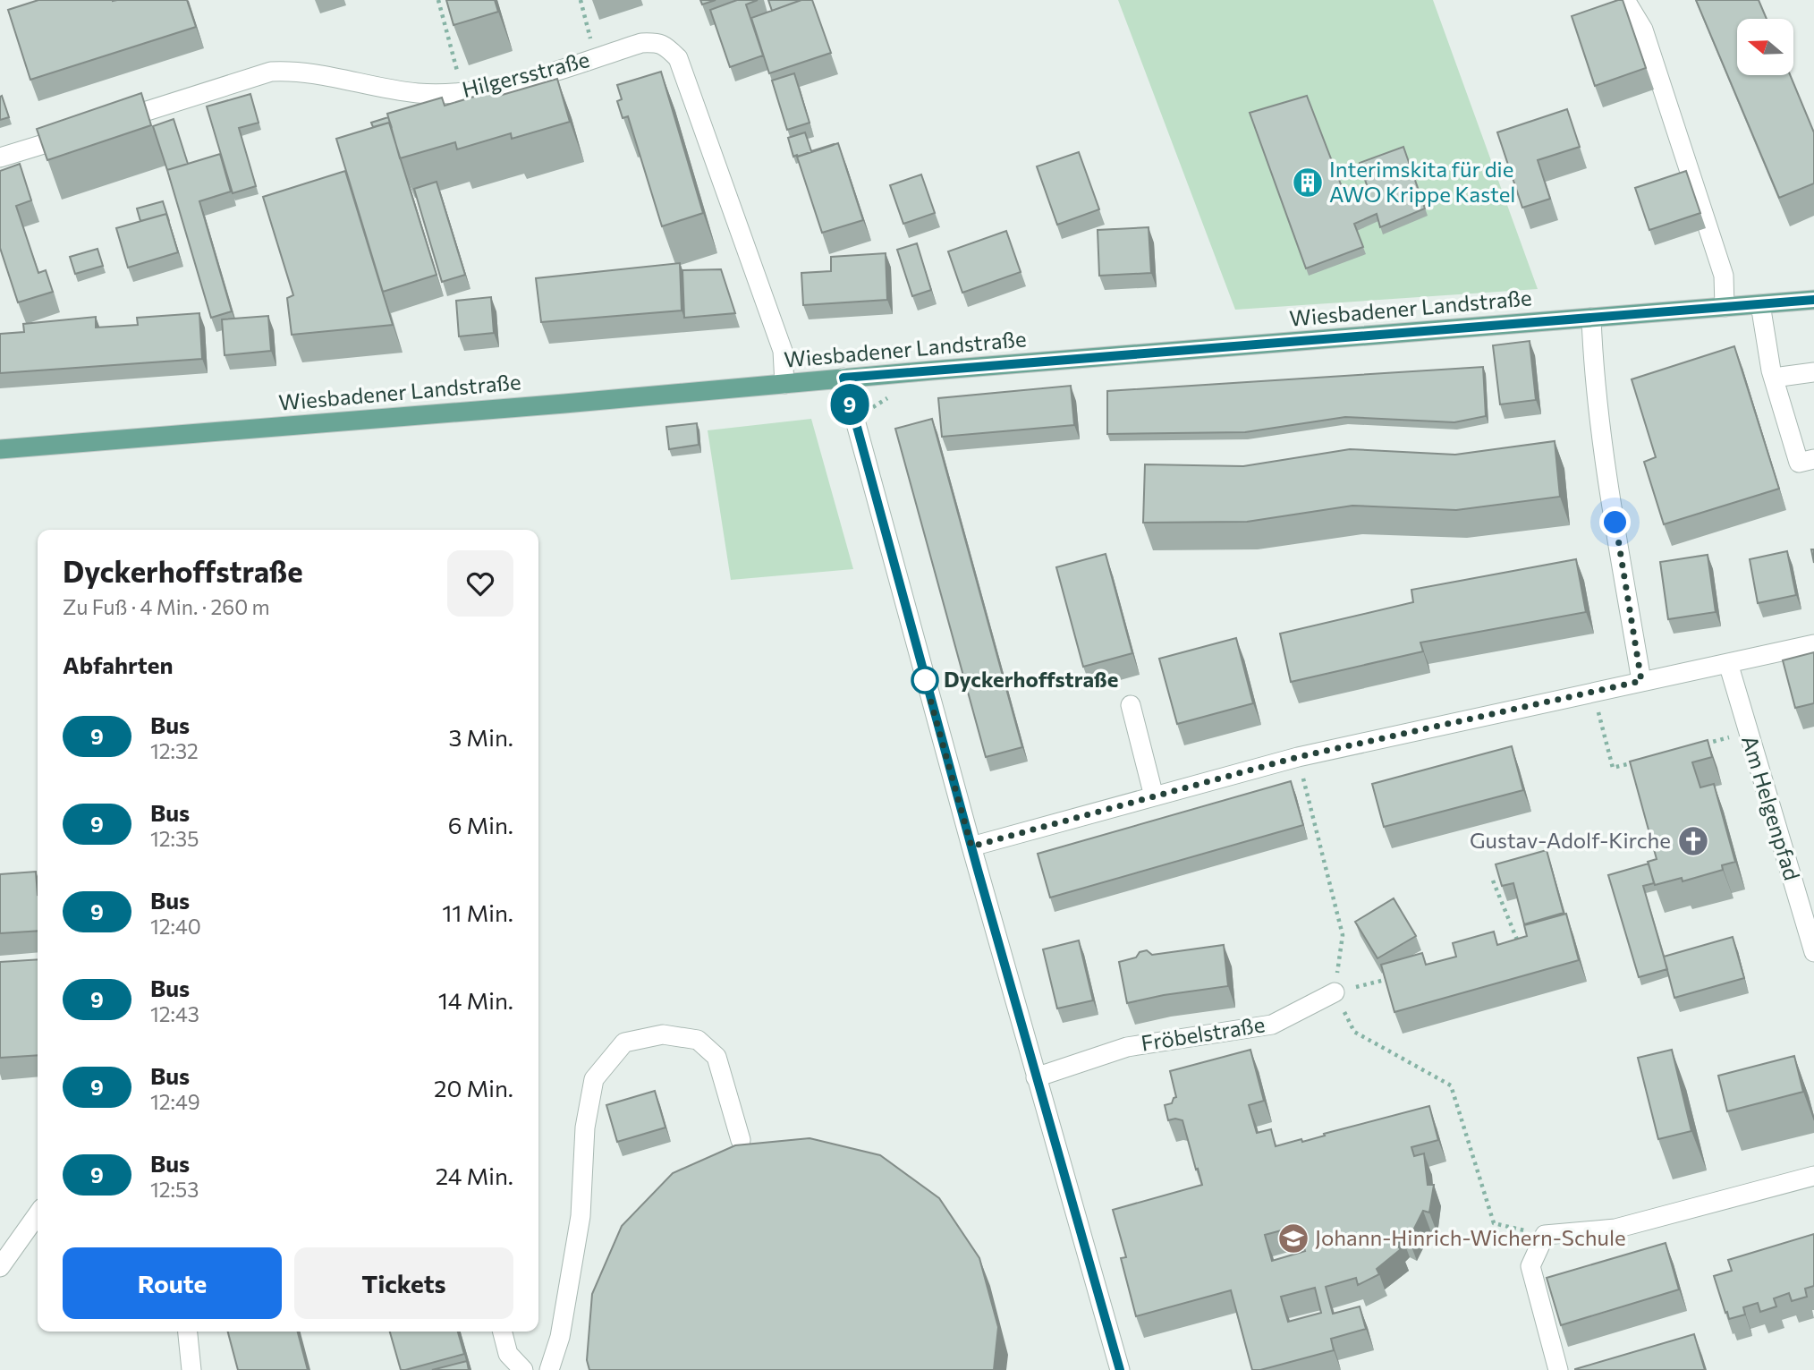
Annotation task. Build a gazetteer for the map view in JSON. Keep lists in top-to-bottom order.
{
  "streets": {
    "main road": ["Wiesbadener Landstraße"],
    "street": ["Hilgersstraße", "Am Helgenpfad", "Fröbelstraße"]
  },
  "crossings": [
    ["Hilgersstraße", "Wiesbadener Landstraße"]
  ],
  "places": {
    "building": ["Interimskita für die AWO Krippe Kastel"],
    "other": ["Dyckerhoffstraße"],
    "church": ["Gustav-Adolf-Kirche"],
    "school or university": ["Johann-Hinrich-Wichern-Schule"]
  },
  "lines": ["bus line 9"],
  "north": "left",
  "page": {
    "on_map": "9",
    "heading": [
      ["Dyckerhoffstraße", "Zu Fuß · 4 Min. · 260 m"],
      "Abfahrten"
    ],
    "list": [
      {
        "mark": "9",
        "name": "Bus",
        "note": "12:32",
        "value": "3 Min."
      },
      {
        "mark": "9",
        "name": "Bus",
        "note": "12:35",
        "value": "6 Min."
      },
      {
        "mark": "9",
        "name": "Bus",
        "note": "12:40",
        "value": "11 Min."
      },
      {
        "mark": "9",
        "name": "Bus",
        "note": "12:43",
        "value": "14 Min."
      },
      {
        "mark": "9",
        "name": "Bus",
        "note": "12:49",
        "value": "20 Min."
      },
      {
        "mark": "9",
        "name": "Bus",
        "note": "12:53",
        "value": "24 Min."
      }
    ],
    "buttons": ["Route", "Tickets"]
  }
}
